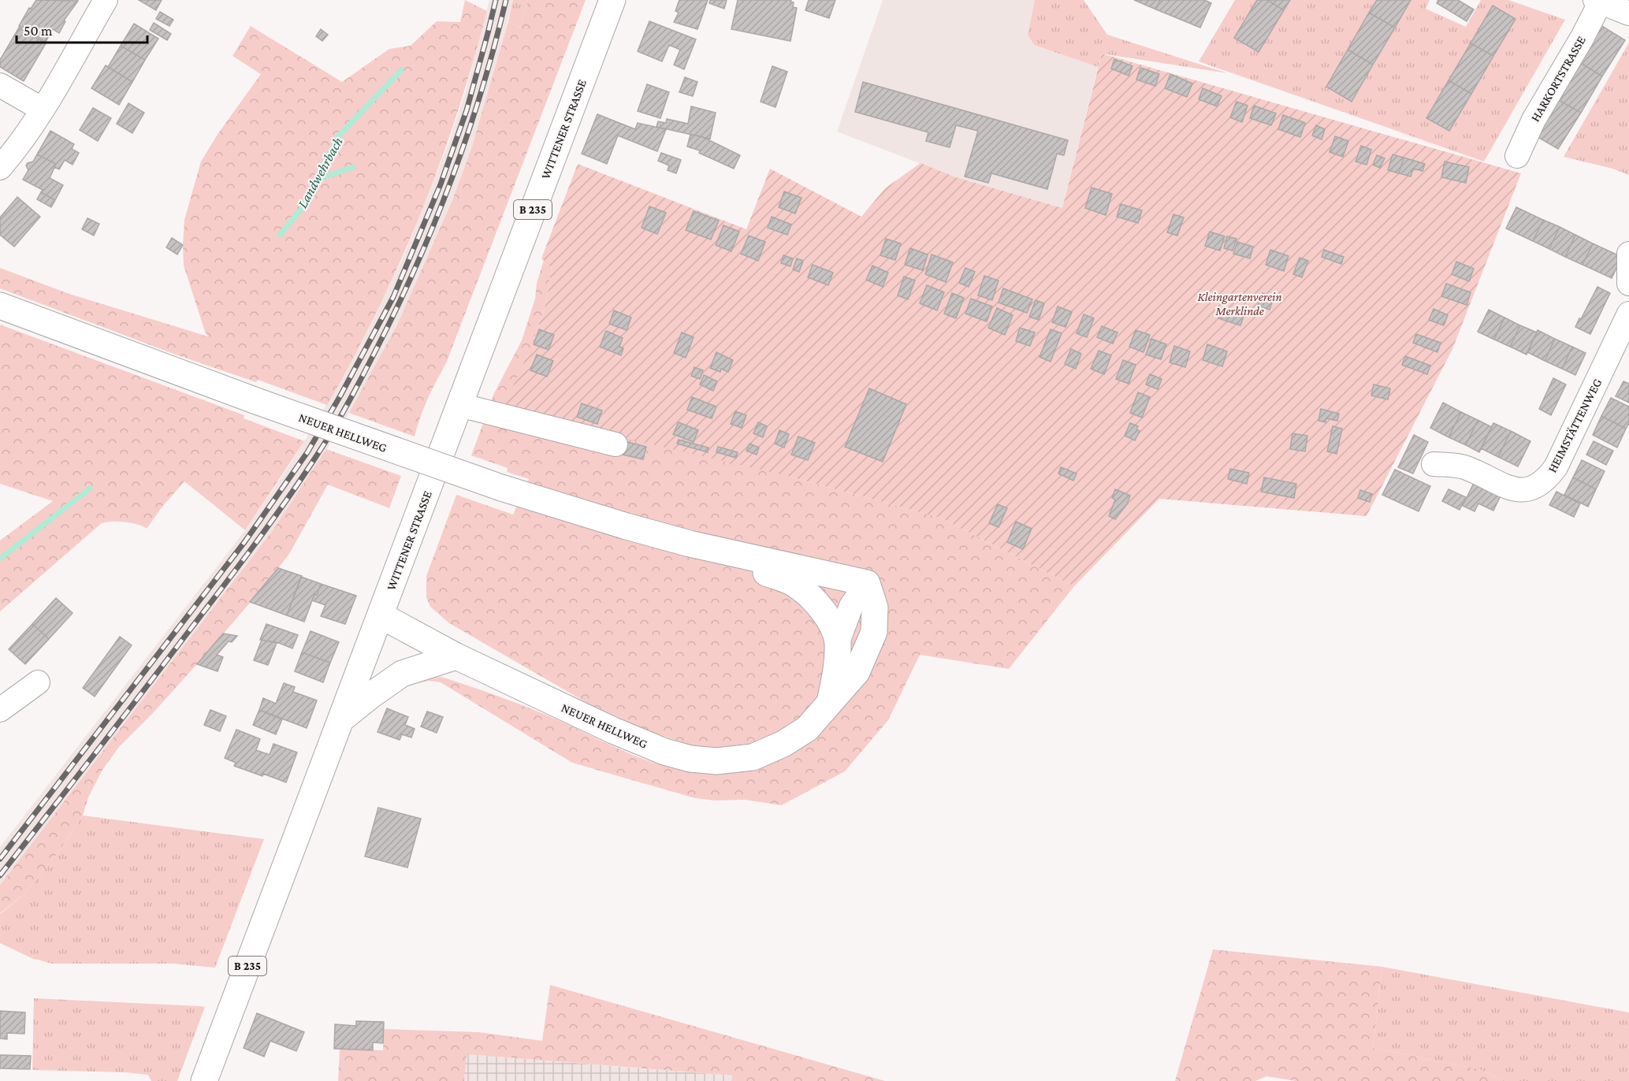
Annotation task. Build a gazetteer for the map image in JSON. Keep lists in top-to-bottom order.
{
  "streets": {
    "main road": ["WITTENER STRASSE", "B 235", "NEUER HELLWEG"],
    "street": ["HARKORTSTRASSE", "HEIMSTÄTTENWEG"]
  },
  "crossings": [
    ["WITTENER STRASSE", "NEUER HELLWEG"]
  ],
  "water": ["Landwehrbach"],
  "parks": ["Kleingartenverein Merklinde"],
  "scale_bar": "50 m"
}
